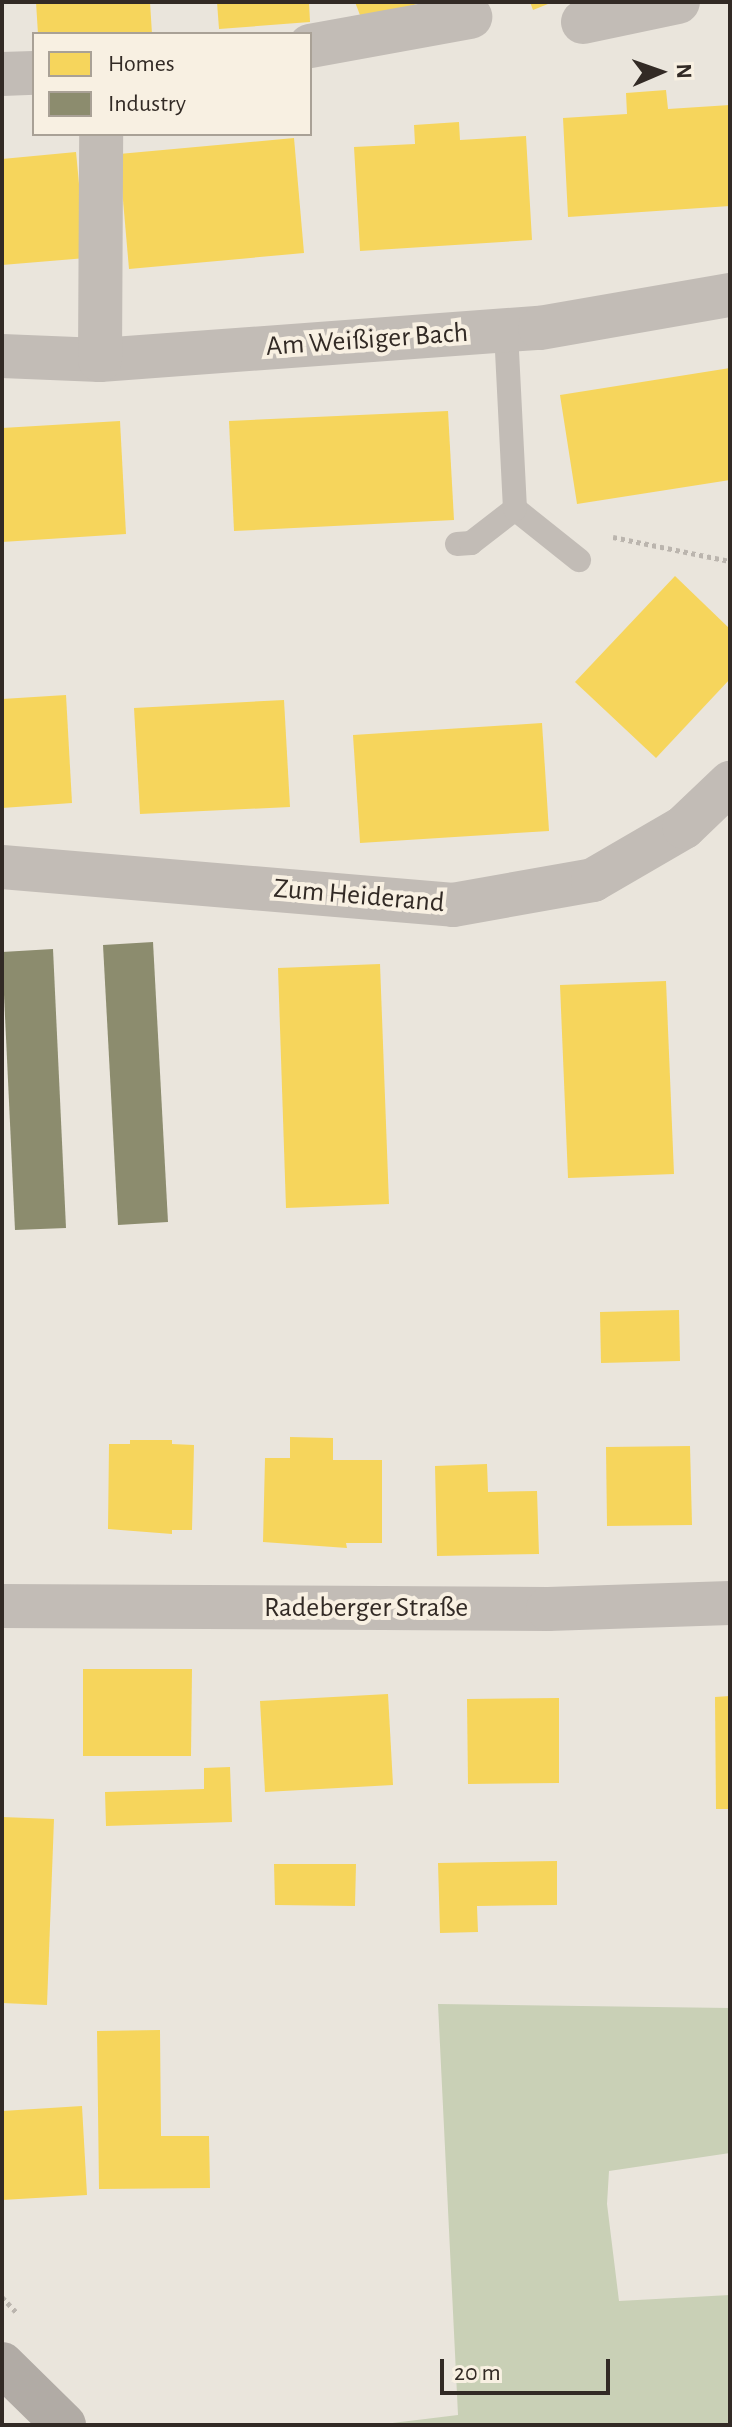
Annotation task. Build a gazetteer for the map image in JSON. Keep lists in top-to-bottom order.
{
  "streets": {
    "street": ["Am Weißiger Bach", "Zum Heiderand", "Radeberger Straße"]
  },
  "legend": ["Homes", "Industry"],
  "scale_bar": "20 m",
  "north": "right"
}
